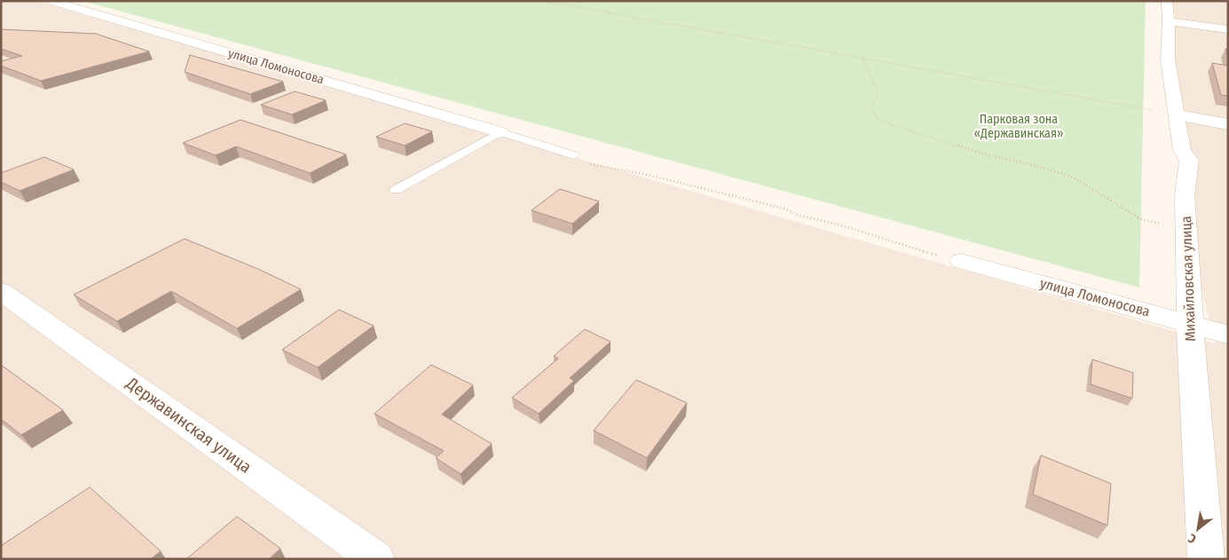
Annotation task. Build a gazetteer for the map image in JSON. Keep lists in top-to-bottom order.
{
  "streets": {
    "street": ["улица Ломоносова", "Михайловская улица", "Державинская улица"]
  },
  "crossings": [
    ["улица Ломоносова", "Михайловская улица"]
  ],
  "parks": ["Парковая зона «Державинская»"],
  "north": "bottom left"
}
